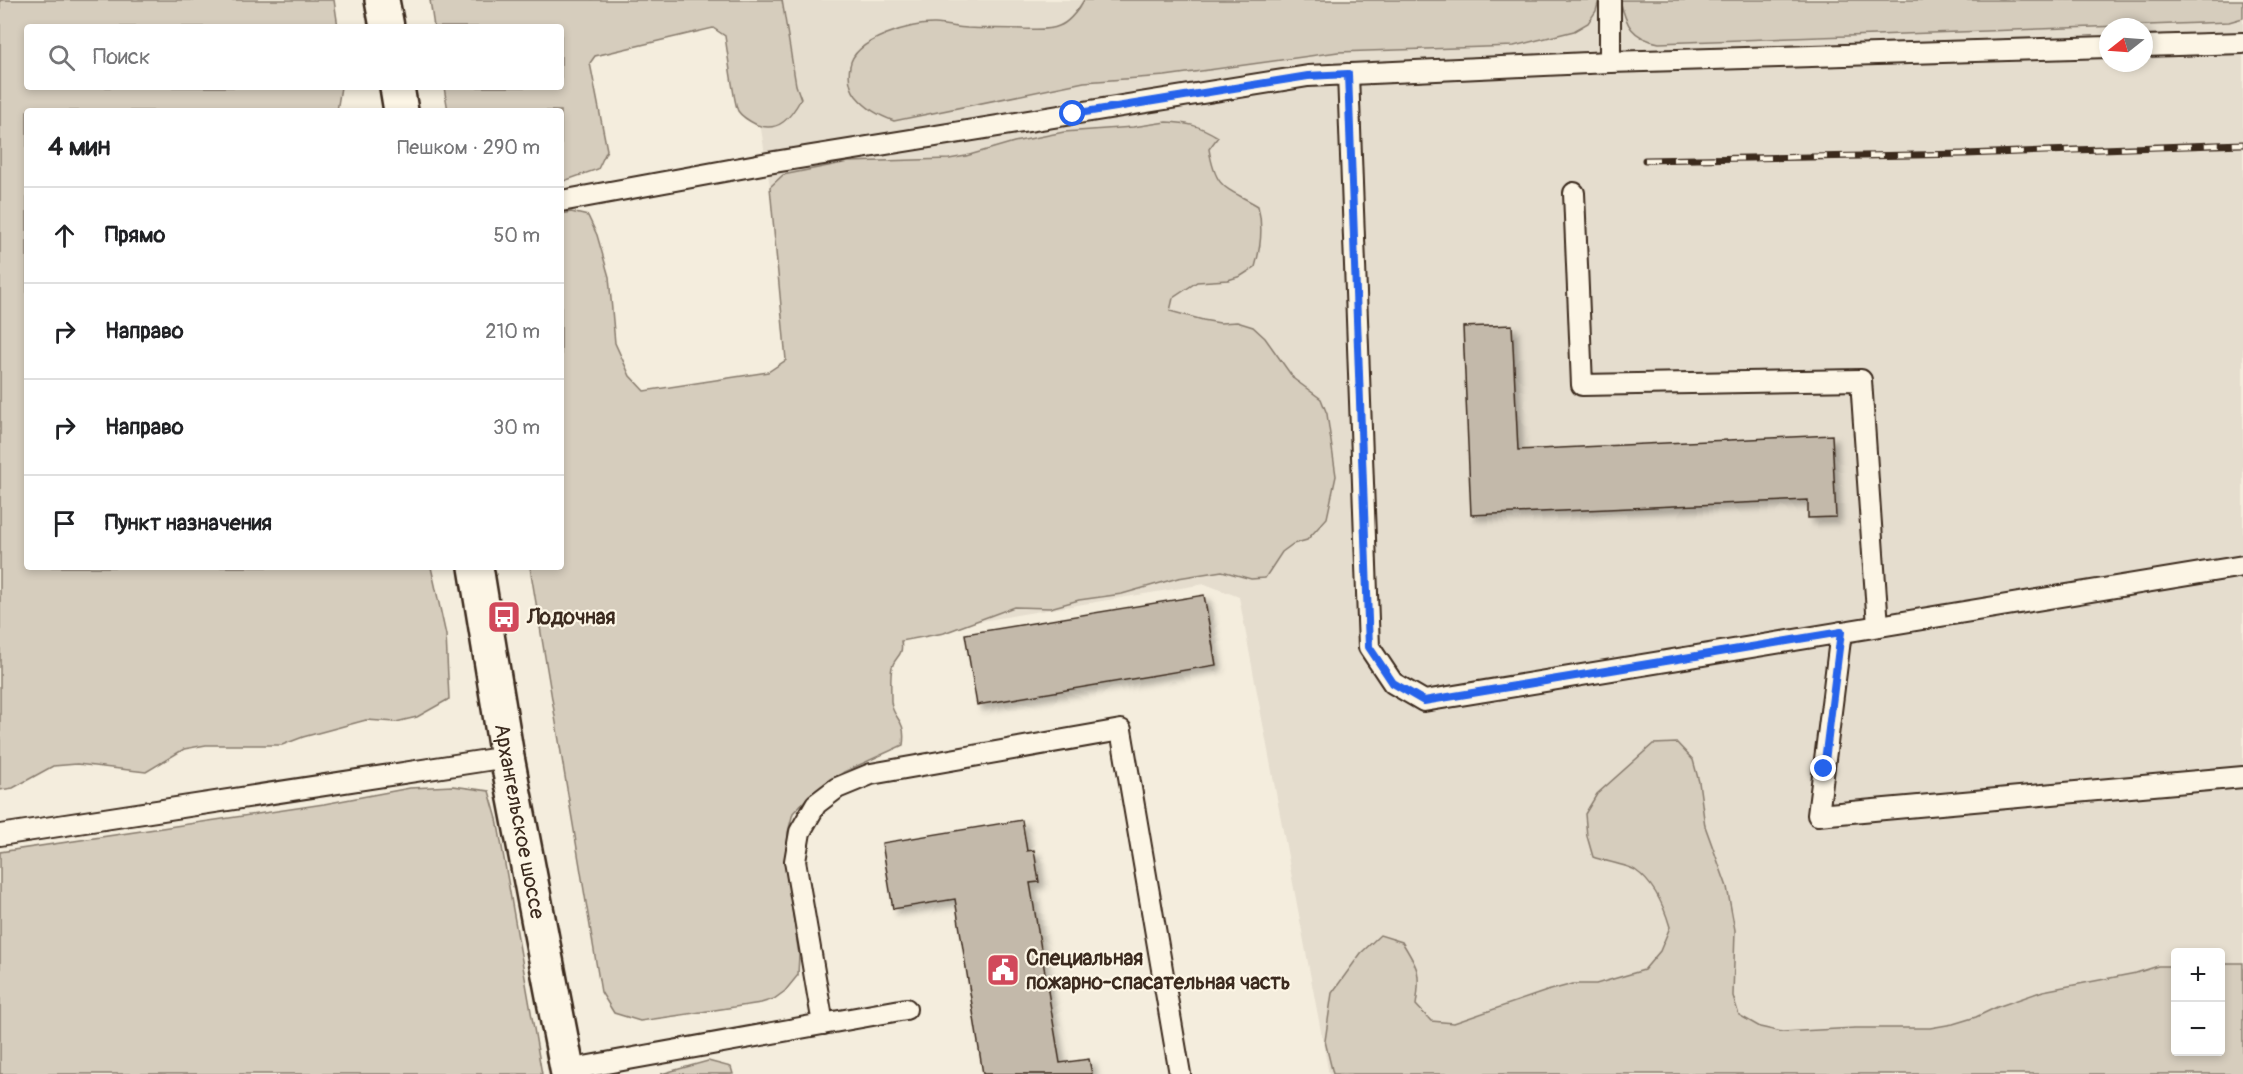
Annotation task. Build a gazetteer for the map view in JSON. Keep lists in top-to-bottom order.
{
  "streets": {
    "main road": ["Архангельское шоссе"]
  },
  "places": {
    "bus stop": ["Лодочная"],
    "public building": ["Специальная пожарно-спасательная часть"]
  },
  "north": "left",
  "page": {
    "search": "Поиск",
    "heading": ["4 мин", "Пешком · 290 m"],
    "list": [
      ["Прямо", "50 m"],
      ["Направо", "210 m"],
      ["Направо", "30 m"],
      "Пункт назначения"
    ],
    "map_buttons": ["+", "−"]
  }
}
